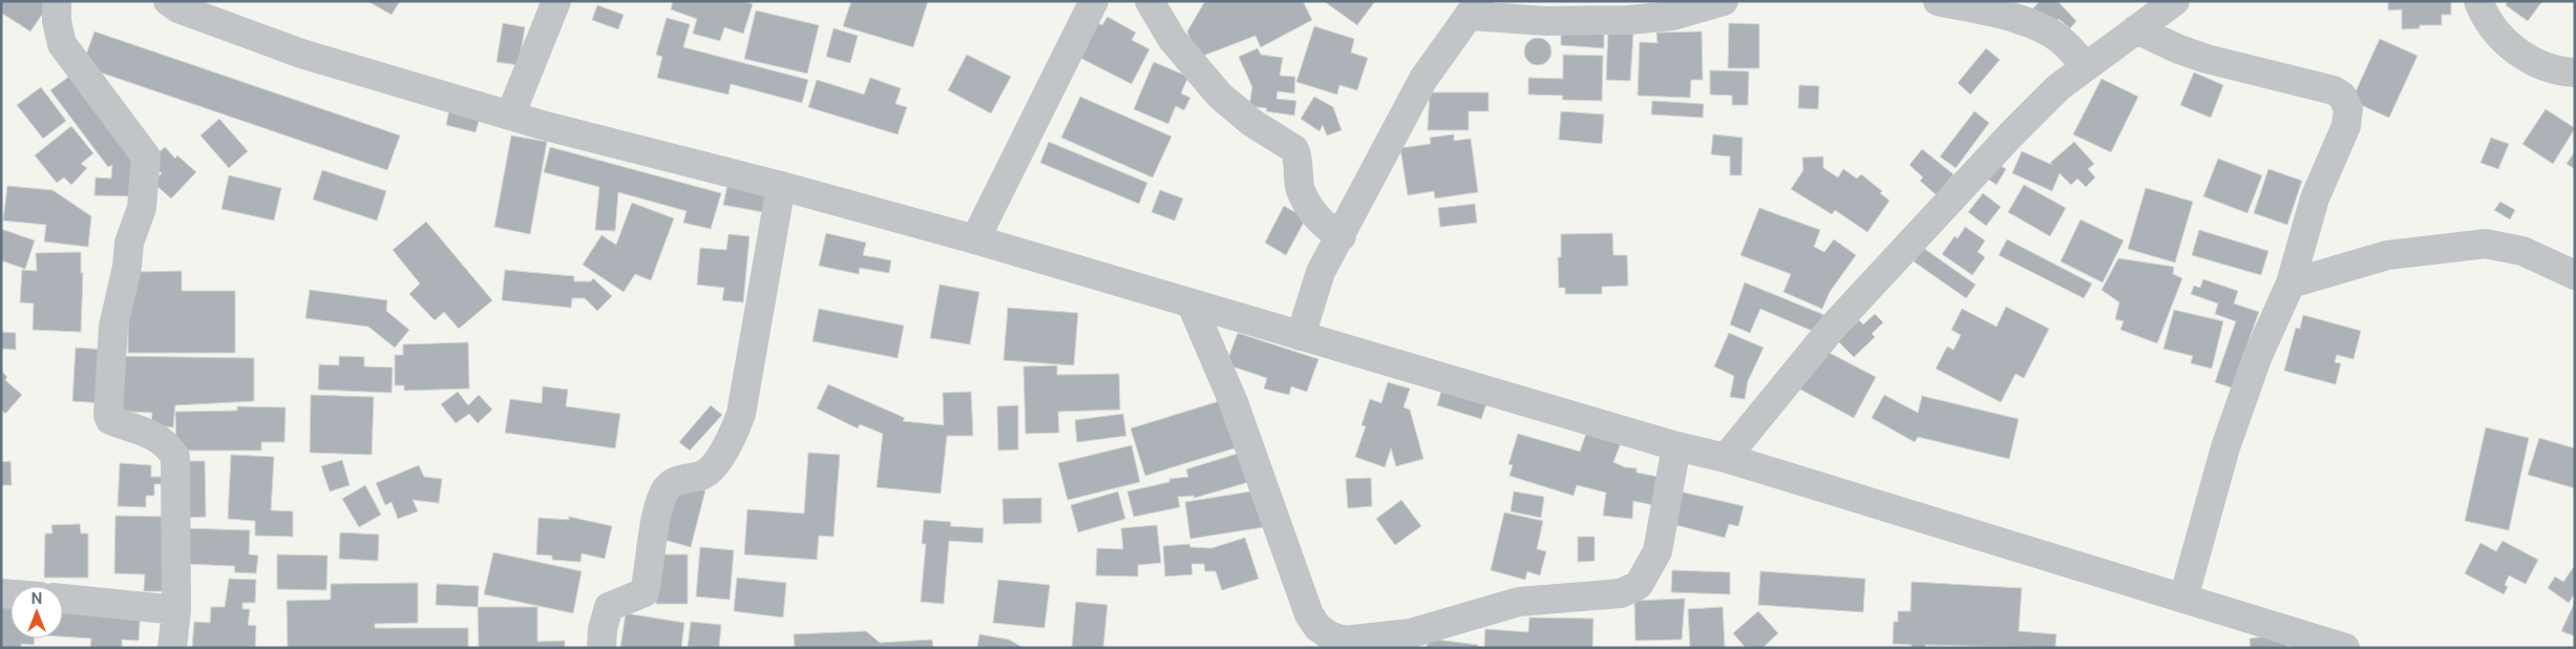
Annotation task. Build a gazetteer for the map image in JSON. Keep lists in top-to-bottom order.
{
  "north": "top"
}
